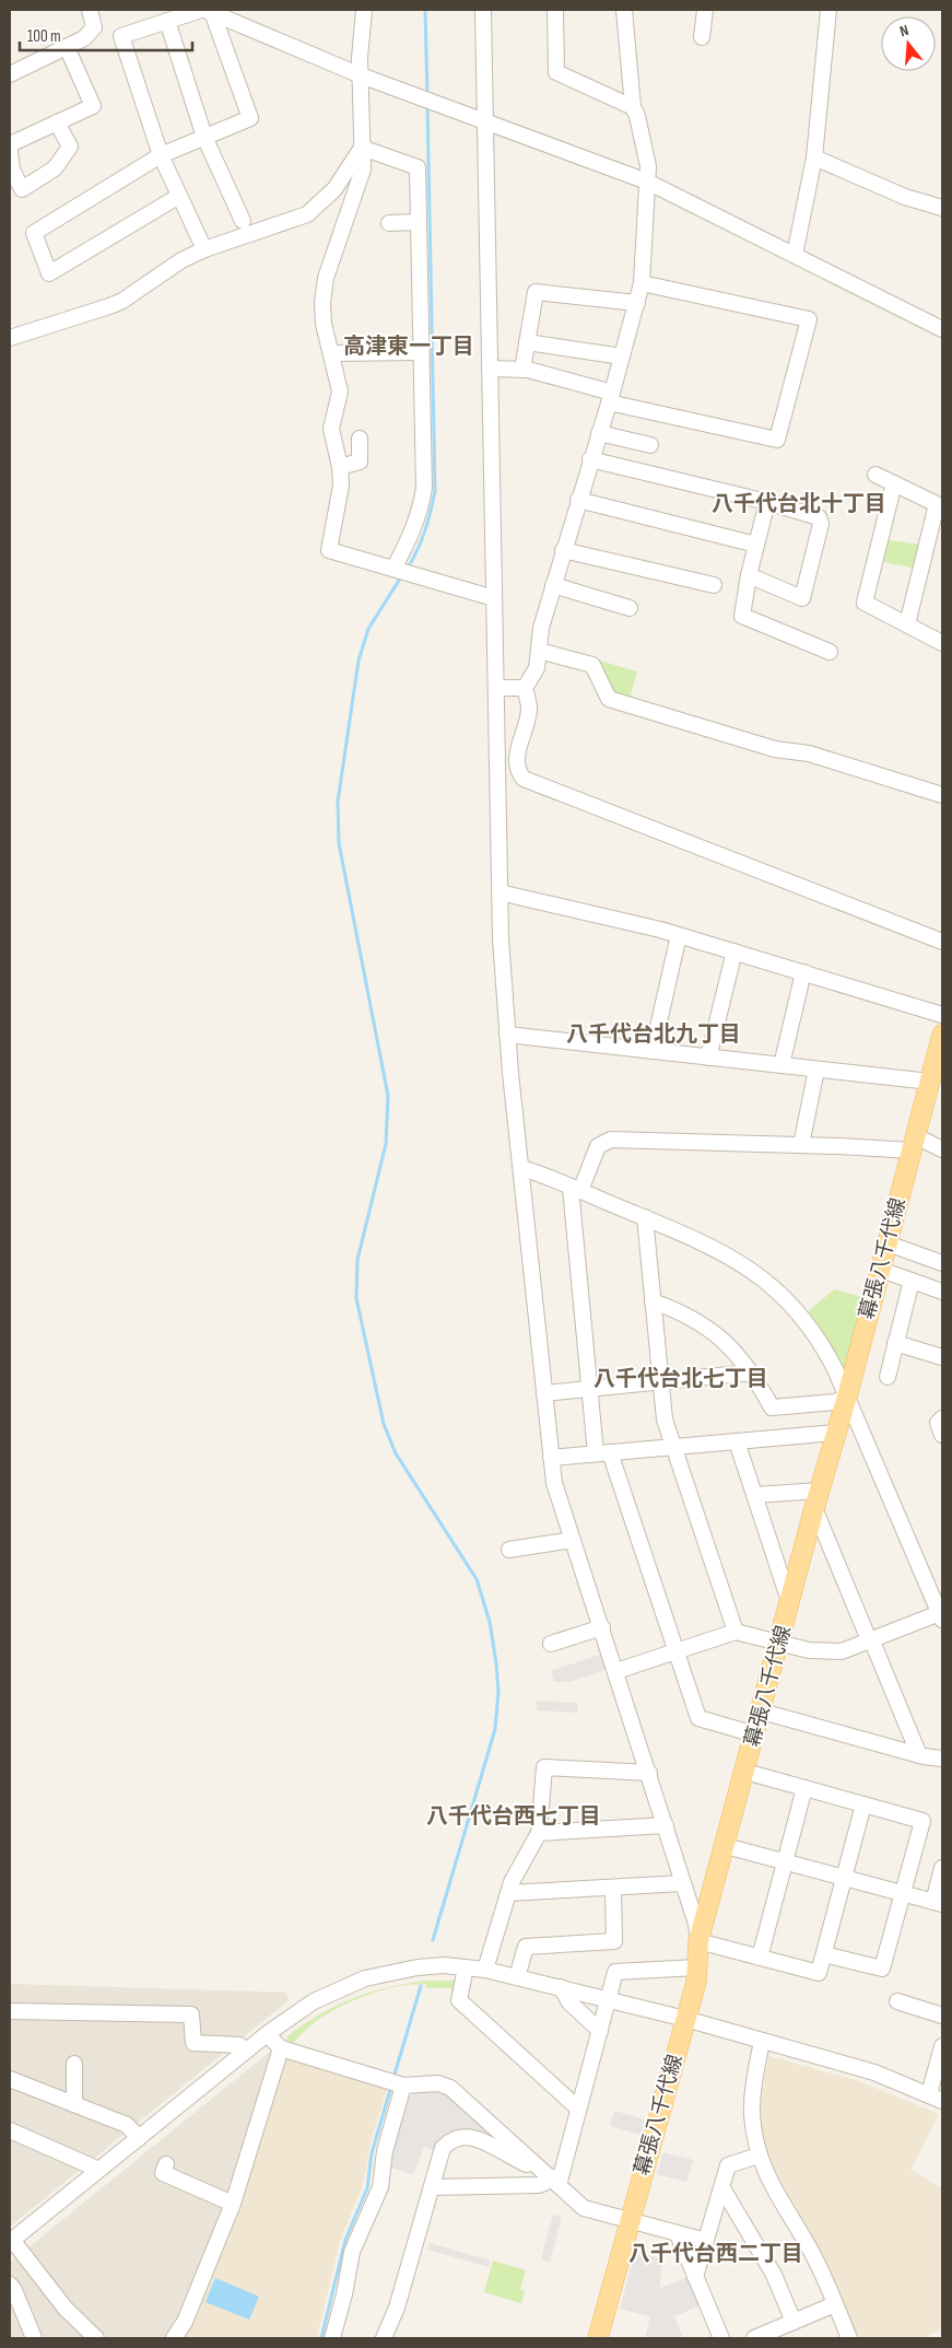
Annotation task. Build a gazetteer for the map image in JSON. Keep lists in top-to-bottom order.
{
  "streets": {
    "main road": ["幕張八千代線"]
  },
  "districts": [
    "高津東一丁目",
    "八千代台北十丁目",
    "八千代台北九丁目",
    "八千代台北七丁目",
    "八千代台西七丁目",
    "八千代台西二丁目"
  ],
  "scale_bar": "100 m",
  "north": "top"
}
